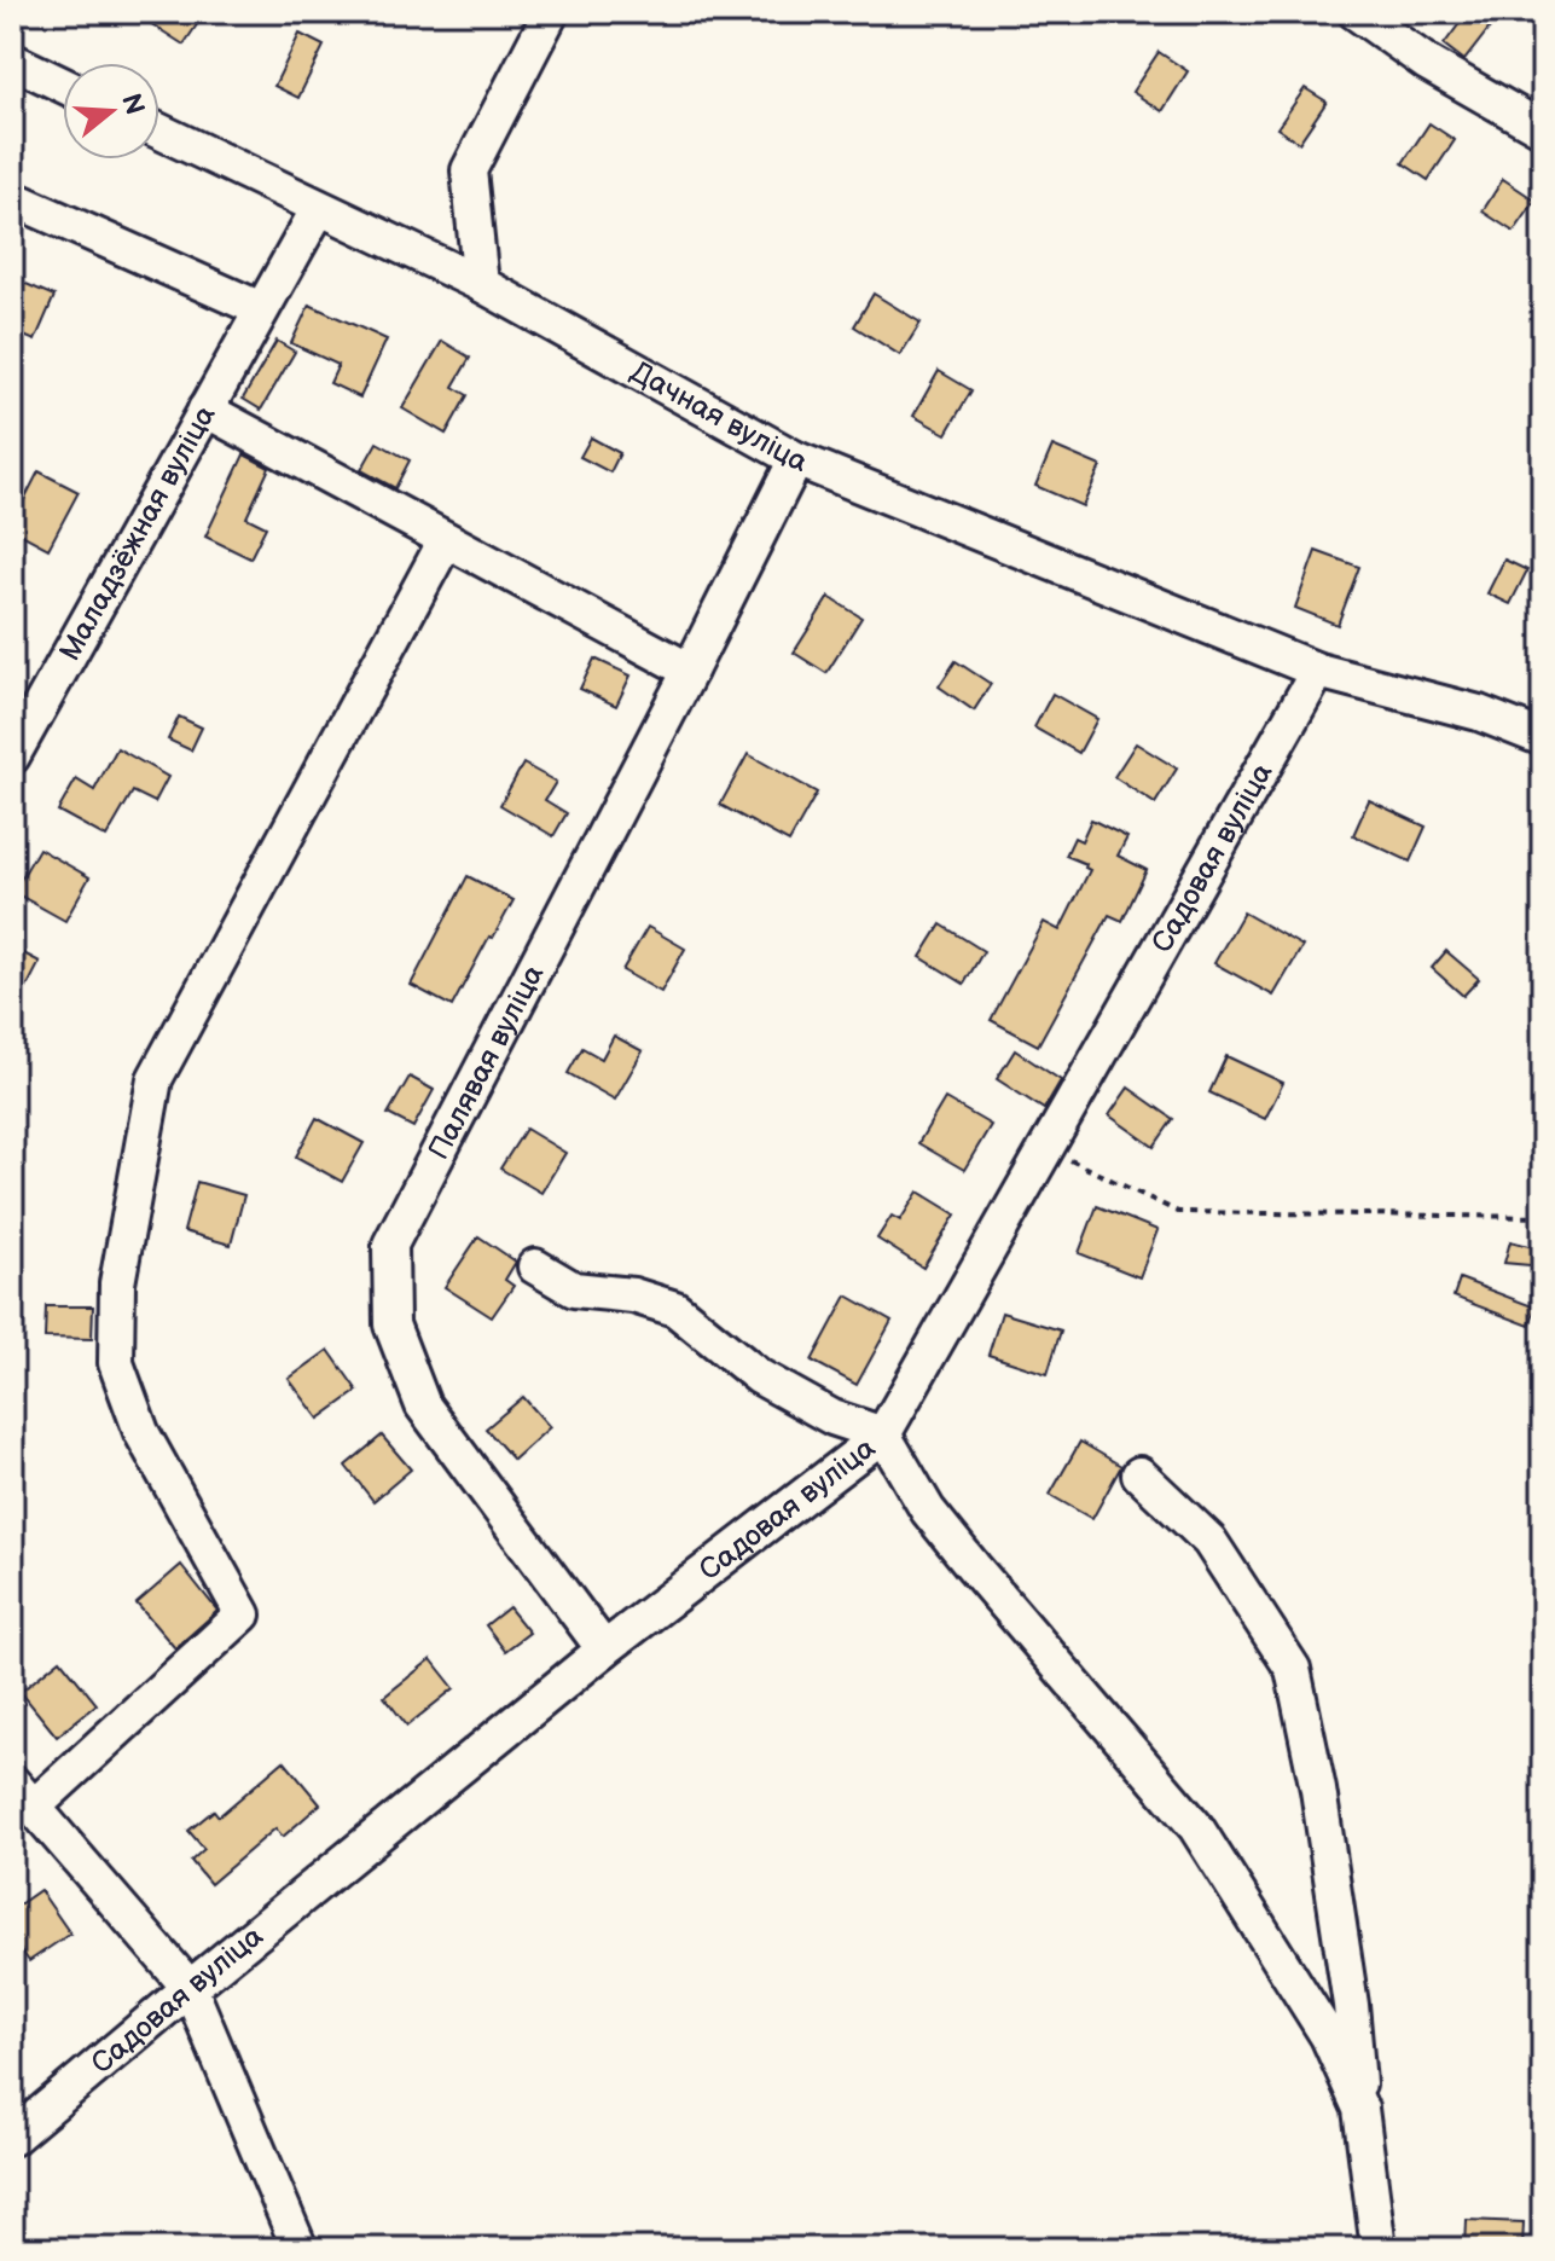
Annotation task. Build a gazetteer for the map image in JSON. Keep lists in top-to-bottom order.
{
  "streets": {
    "street": [
      "Дачная вуліца",
      "Маладзёжная вуліца",
      "Садовая вуліца",
      "Палявая вуліца"
    ]
  },
  "crossings": [
    ["Дачная вуліца", "Маладзёжная вуліца"],
    ["Дачная вуліца", "Садовая вуліца"],
    ["Дачная вуліца", "Палявая вуліца"],
    ["Садовая вуліца", "Палявая вуліца"]
  ],
  "north": "right"
}
